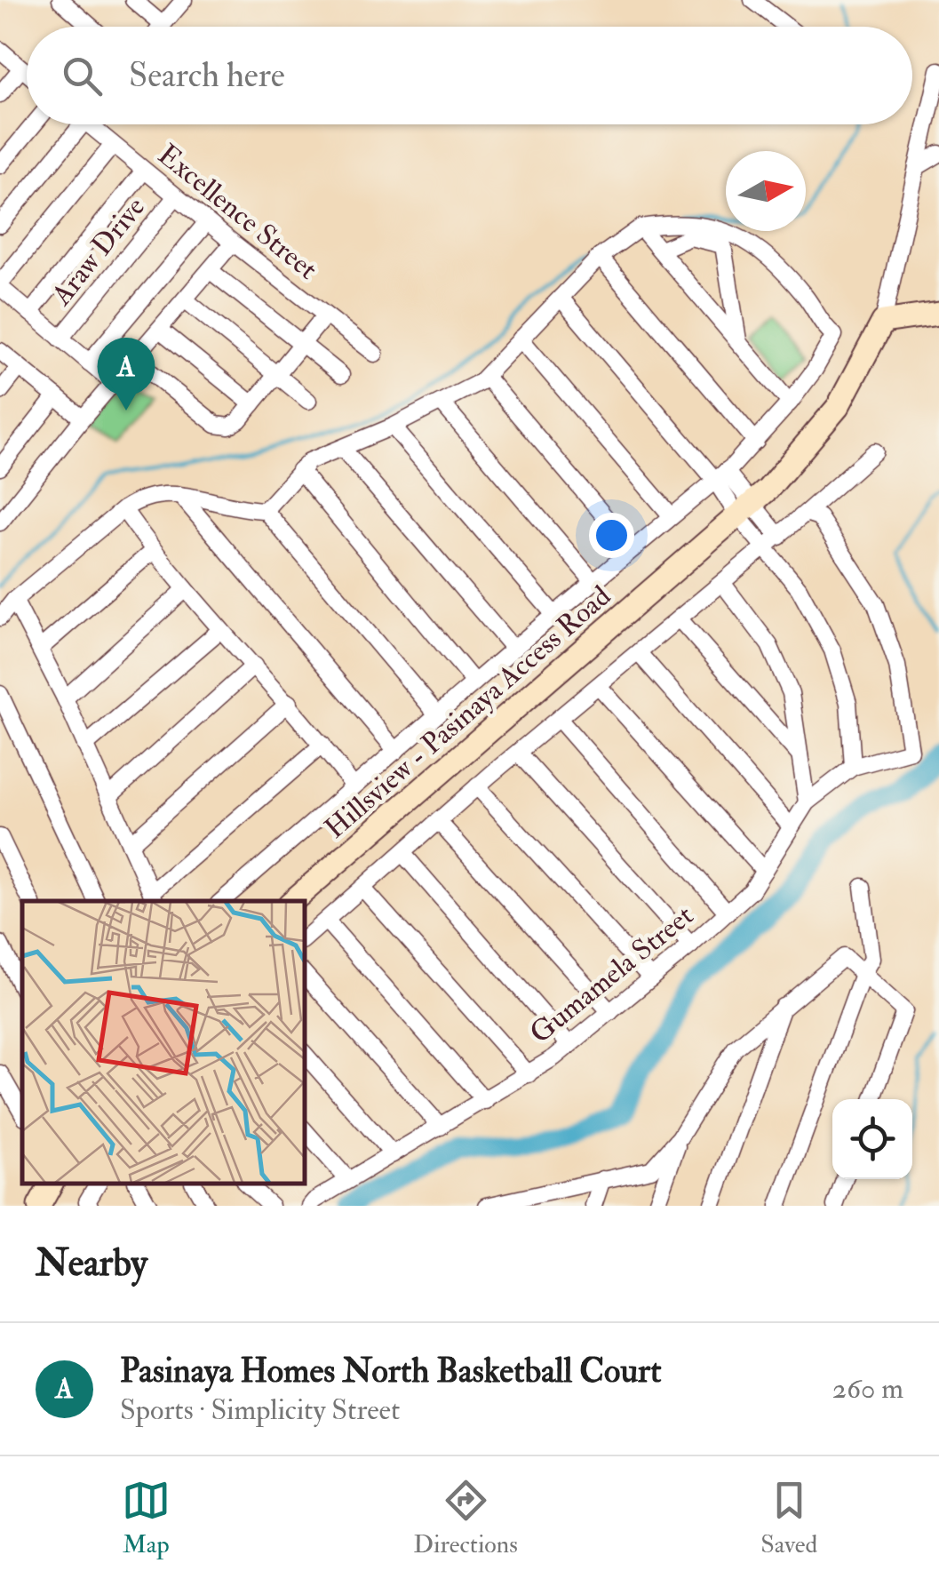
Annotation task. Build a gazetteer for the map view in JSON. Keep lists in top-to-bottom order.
{
  "streets": {
    "street": [
      "Excellence Street",
      "Araw Drive",
      "Hillsview - Pasinaya Access Road",
      "Gumamela Street"
    ]
  },
  "crossings": [
    ["Excellence Street", "Araw Drive"]
  ],
  "north": "right",
  "page": {
    "search": "Search here",
    "pins": "A",
    "heading": "Nearby",
    "list": [
      {
        "mark": "A",
        "name": "Pasinaya Homes North Basketball Court",
        "note": "Sports · Simplicity Street",
        "value": "260 m"
      }
    ],
    "nav": ["Map", "Directions", "Saved"]
  }
}
